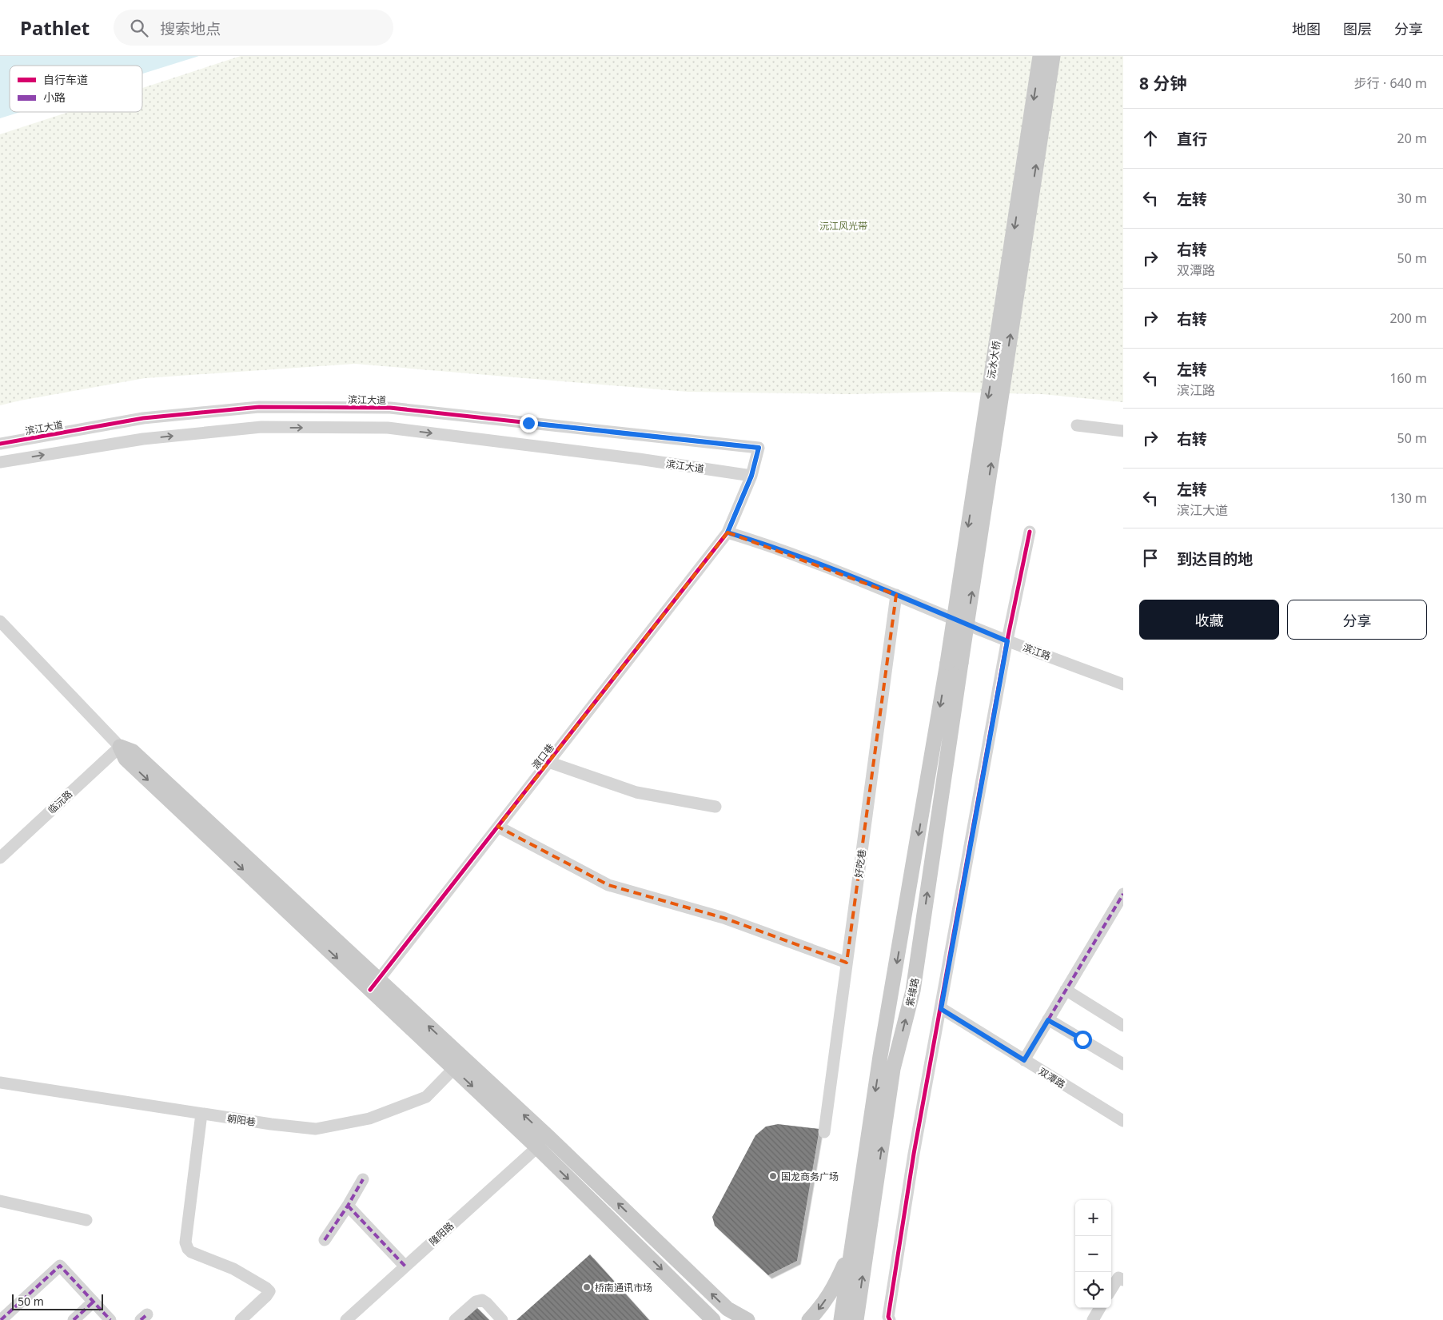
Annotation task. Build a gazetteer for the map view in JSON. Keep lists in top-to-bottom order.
{
  "streets": {
    "main road": ["沅水大桥", "紫缘路"],
    "street": [
      "滨江大道",
      "滨江路",
      "渡口巷",
      "临沅路",
      "好吃巷",
      "双潭路",
      "朝阳巷",
      "隆阳路"
    ]
  },
  "crossings": [
    ["沅水大桥", "紫缘路"],
    ["滨江大道", "渡口巷"],
    ["滨江路", "渡口巷"],
    ["滨江路", "好吃巷"]
  ],
  "parks": ["沅江风光带"],
  "places": ["国龙商务广场", "桥南通讯市场"],
  "legend": ["自行车道", "小路"],
  "scale_bar": "50 m",
  "page": {
    "header": "Pathlet",
    "search": "搜索地点",
    "nav": ["地图", "图层", "分享"],
    "heading": ["8 分钟", "步行 · 640 m"],
    "list": [
      ["直行", "20 m"],
      ["左转", "30 m"],
      ["右转", "双潭路", "50 m"],
      ["右转", "200 m"],
      ["左转", "滨江路", "160 m"],
      ["右转", "50 m"],
      ["左转", "滨江大道", "130 m"],
      "到达目的地"
    ],
    "buttons": ["收藏", "分享"],
    "map_buttons": ["+", "−"],
    "scale": "50 m"
  }
}
